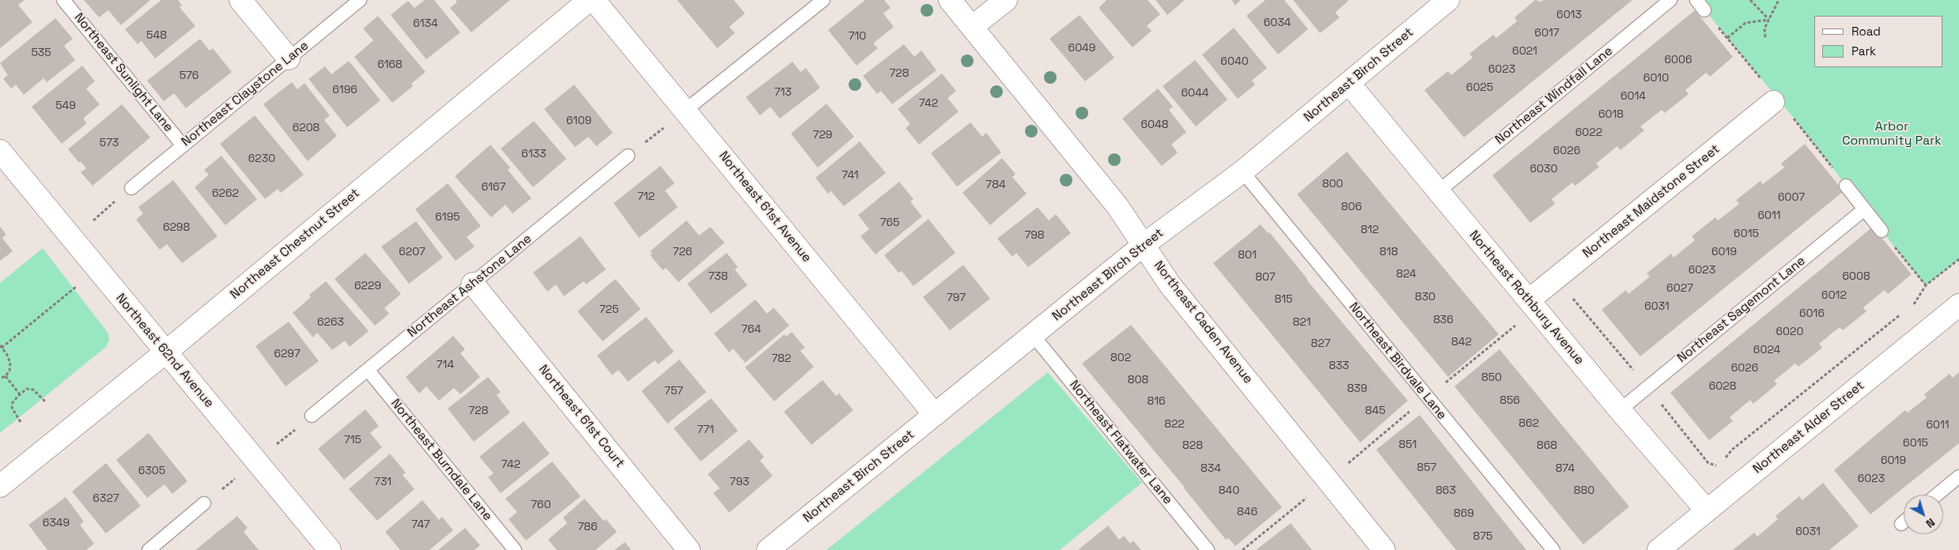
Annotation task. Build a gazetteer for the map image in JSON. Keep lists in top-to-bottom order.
{
  "streets": {
    "street": [
      "Northeast Birch Street",
      "Northeast Maidstone Street",
      "Northeast 61st Avenue",
      "Northeast Chestnut Street",
      "Northeast Rothbury Avenue",
      "Northeast Caden Avenue",
      "Northeast 62nd Avenue",
      "Northeast 61st Court",
      "Northeast Alder Street"
    ],
    "lane": [
      "Northeast Sunlight Lane",
      "Northeast Claystone Lane",
      "Northeast Windfall Lane",
      "Northeast Ashstone Lane",
      "Northeast Sagemont Lane",
      "Northeast Birdvale Lane",
      "Northeast Flatwater Lane",
      "Northeast Burndale Lane"
    ]
  },
  "crossings": [
    ["Northeast Sunlight Lane", "Northeast Claystone Lane"],
    ["Northeast Birch Street", "Northeast 61st Avenue"],
    ["Northeast Birch Street", "Northeast Rothbury Avenue"],
    ["Northeast Birch Street", "Northeast Caden Avenue"],
    ["Northeast Birch Street", "Northeast Birdvale Lane"],
    ["Northeast Birch Street", "Northeast Flatwater Lane"],
    ["Northeast Windfall Lane", "Northeast Rothbury Avenue"],
    ["Northeast Maidstone Street", "Northeast Rothbury Avenue"],
    ["Northeast Chestnut Street", "Northeast 62nd Avenue"],
    ["Northeast Ashstone Lane", "Northeast 61st Court"],
    ["Northeast Ashstone Lane", "Northeast Burndale Lane"],
    ["Northeast Rothbury Avenue", "Northeast Sagemont Lane"],
    ["Northeast Rothbury Avenue", "Northeast Alder Street"]
  ],
  "parks": ["Arbor Community Park"],
  "house_numbers": [
    "6013",
    "6034",
    "6134",
    "6017",
    "548",
    "710",
    "6049",
    "6021",
    "535",
    "6006",
    "6040",
    "6168",
    "6023",
    "728",
    "576",
    "6010",
    "6025",
    "6196",
    "713",
    "6044",
    "6014",
    "742",
    "549",
    "6018",
    "6109",
    "6048",
    "6208",
    "6022",
    "729",
    "573",
    "6026",
    "6133",
    "6230",
    "6030",
    "741",
    "800",
    "784",
    "6167",
    "6262",
    "712",
    "6007",
    "806",
    "6011",
    "6195",
    "765",
    "6298",
    "812",
    "6015",
    "798",
    "6207",
    "726",
    "818",
    "6019",
    "801",
    "6023",
    "824",
    "738",
    "6008",
    "807",
    "6229",
    "6027",
    "6012",
    "830",
    "797",
    "815",
    "6031",
    "725",
    "6016",
    "836",
    "6263",
    "821",
    "764",
    "6020",
    "842",
    "827",
    "6024",
    "6297",
    "802",
    "782",
    "714",
    "833",
    "6026",
    "850",
    "808",
    "6028",
    "839",
    "757",
    "856",
    "816",
    "728",
    "845",
    "862",
    "822",
    "6011",
    "771",
    "715",
    "6015",
    "851",
    "828",
    "868",
    "6019",
    "742",
    "857",
    "834",
    "874",
    "6305",
    "6023",
    "731",
    "793",
    "840",
    "863",
    "880",
    "6327",
    "760",
    "846",
    "869",
    "6349",
    "747",
    "786",
    "6031",
    "875"
  ],
  "legend": ["Road", "Park"],
  "north": "bottom right"
}
